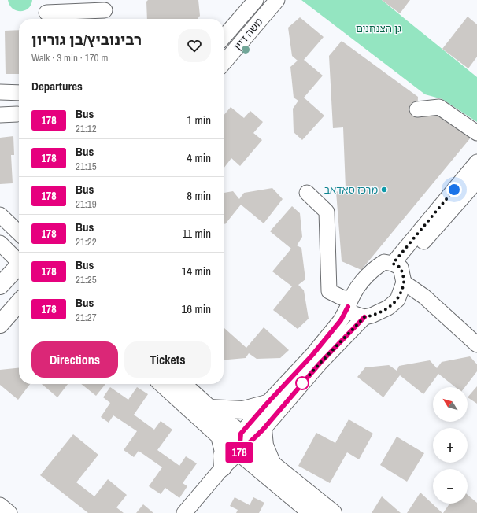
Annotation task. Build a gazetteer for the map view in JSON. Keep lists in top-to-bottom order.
{
  "streets": {
    "street": ["משה דיין"]
  },
  "parks": ["גן הצנחנים"],
  "places": ["מרכז סאדאב"],
  "lines": ["bus line 178"],
  "north": "top left",
  "page": {
    "on_map": "178",
    "heading": [
      ["רבינוביץ/בן גוריון", "Walk · 3 min · 170 m"],
      "Departures"
    ],
    "list": [
      {
        "mark": "178",
        "name": "Bus",
        "note": "21:12",
        "value": "1 min"
      },
      {
        "mark": "178",
        "name": "Bus",
        "note": "21:15",
        "value": "4 min"
      },
      {
        "mark": "178",
        "name": "Bus",
        "note": "21:19",
        "value": "8 min"
      },
      {
        "mark": "178",
        "name": "Bus",
        "note": "21:22",
        "value": "11 min"
      },
      {
        "mark": "178",
        "name": "Bus",
        "note": "21:25",
        "value": "14 min"
      },
      {
        "mark": "178",
        "name": "Bus",
        "note": "21:27",
        "value": "16 min"
      }
    ],
    "buttons": ["Directions", "Tickets"],
    "map_buttons": ["+", "−"]
  }
}
